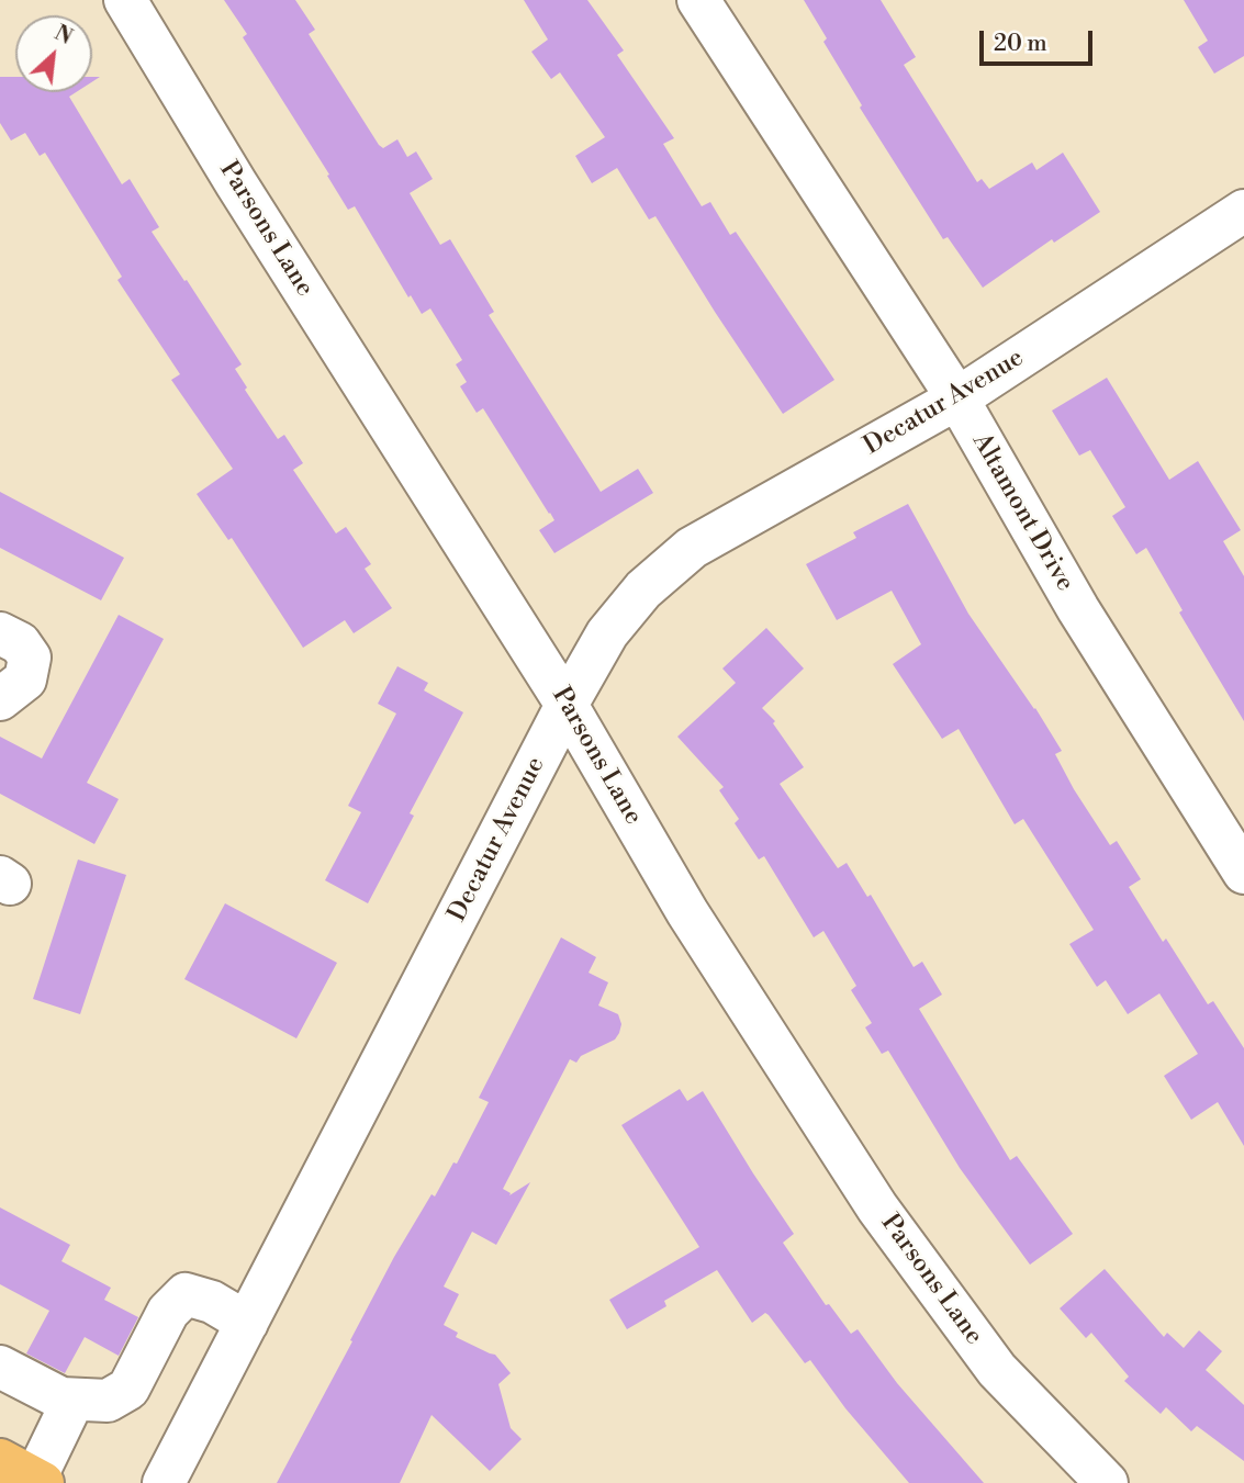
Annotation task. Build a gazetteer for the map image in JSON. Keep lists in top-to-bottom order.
{
  "streets": {
    "street": ["Parsons Lane", "Decatur Avenue", "Altamont Drive"]
  },
  "crossings": [
    ["Parsons Lane", "Decatur Avenue"],
    ["Decatur Avenue", "Altamont Drive"]
  ],
  "scale_bar": "20 m",
  "north": "top right"
}
